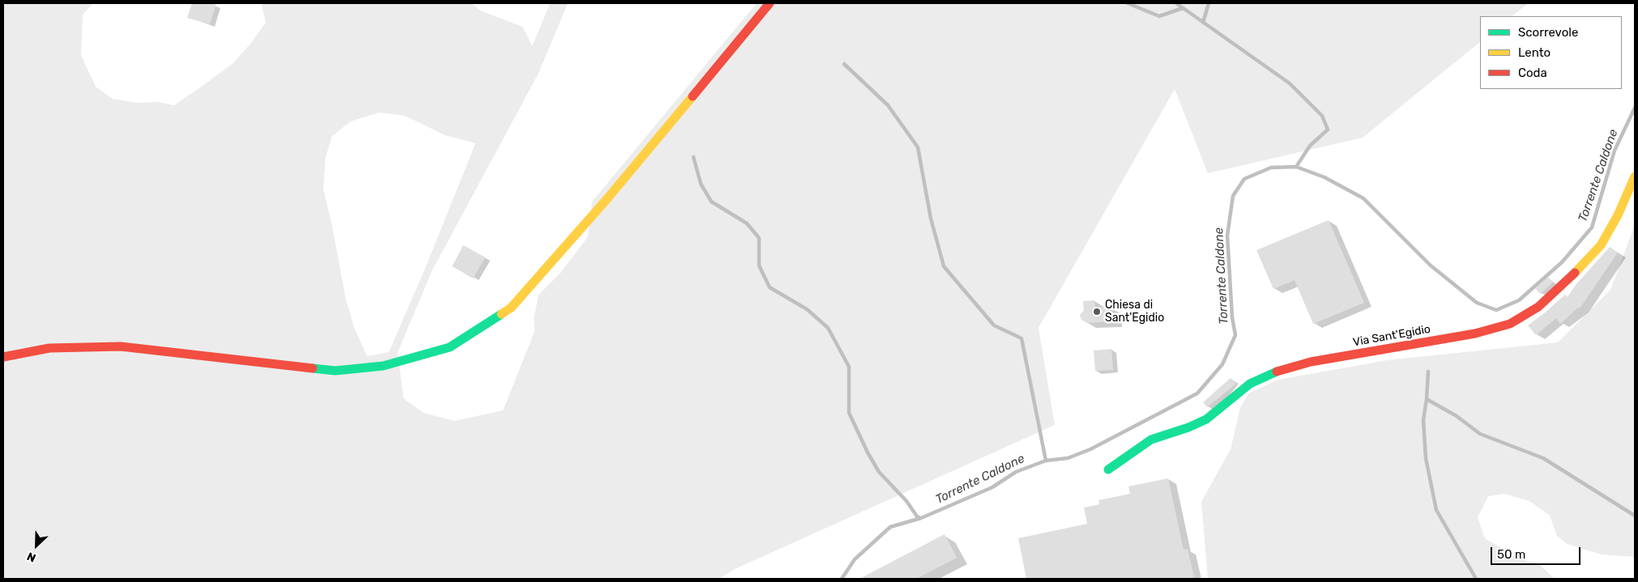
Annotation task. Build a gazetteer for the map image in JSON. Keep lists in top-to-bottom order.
{
  "streets": {
    "main road": ["Via Sant'Egidio"]
  },
  "water": ["Torrente Caldone"],
  "places": ["Chiesa di Sant'Egidio"],
  "legend": ["Scorrevole", "Lento", "Coda"],
  "scale_bar": "50 m",
  "north": "bottom left"
}
